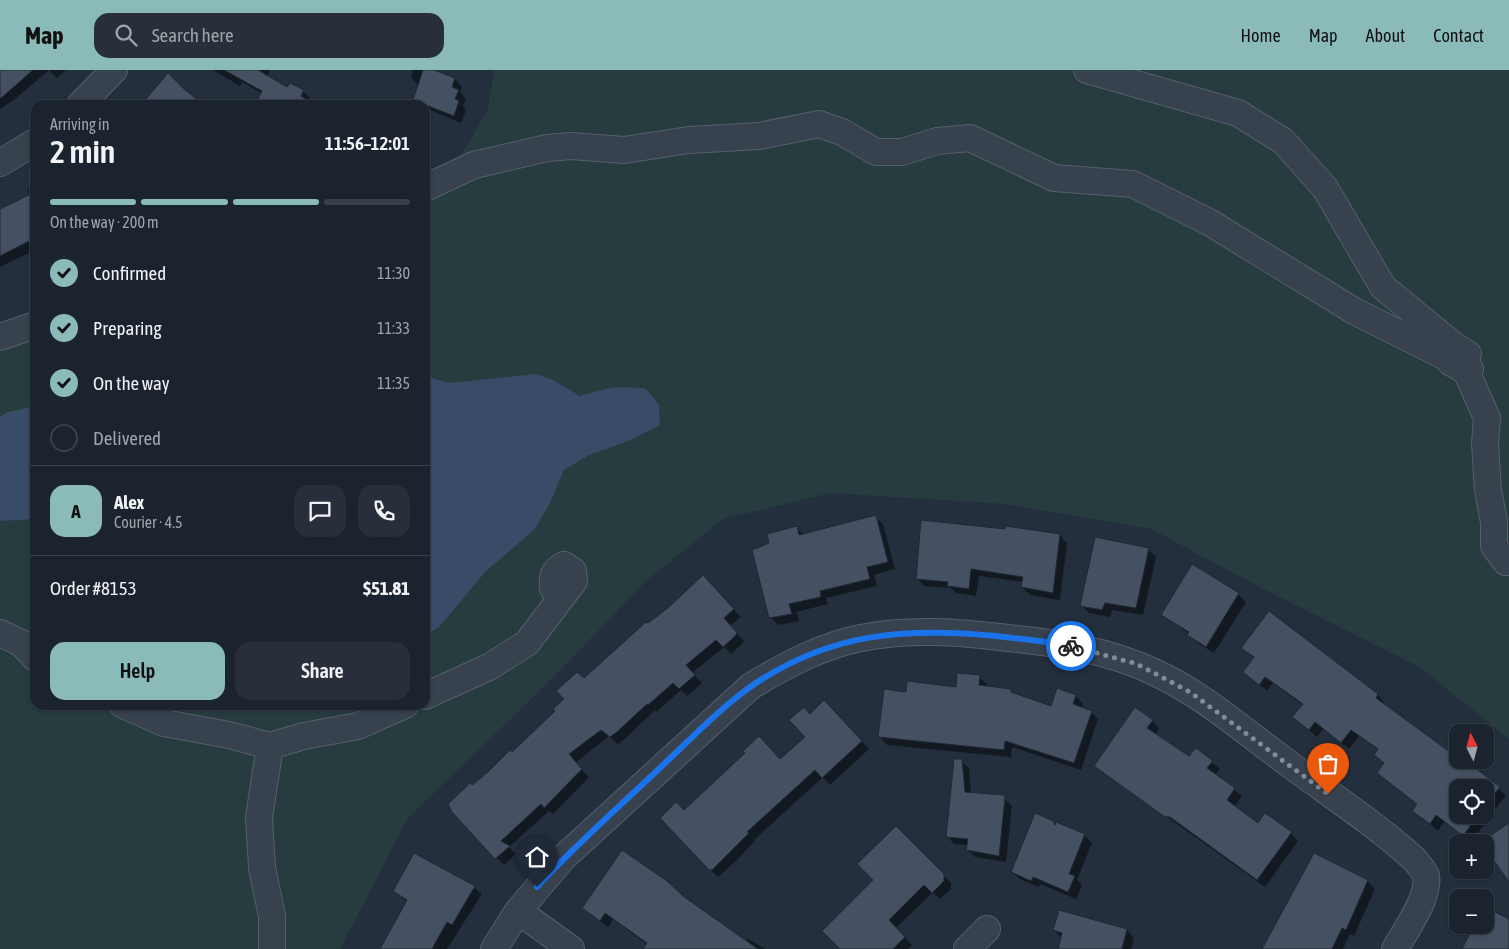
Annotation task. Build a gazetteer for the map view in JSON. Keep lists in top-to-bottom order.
{
  "north": "top",
  "page": {
    "header": "Map",
    "search": "Search here",
    "nav": [
      "Home",
      "Map",
      "About",
      "Contact"
    ],
    "heading": ["2 min", "Arriving in", "11:56–12:01"],
    "panel": [
      "Alex",
      "Courier · 4.5",
      "Order #8153",
      "$51.81"
    ],
    "bar": "On the way · 200 m",
    "list": [
      ["Confirmed", "11:30"],
      ["Preparing", "11:33"],
      ["On the way", "11:35"],
      "Delivered"
    ],
    "round": "A",
    "buttons": ["Help", "Share"],
    "map_buttons": ["+", "−"]
  }
}
